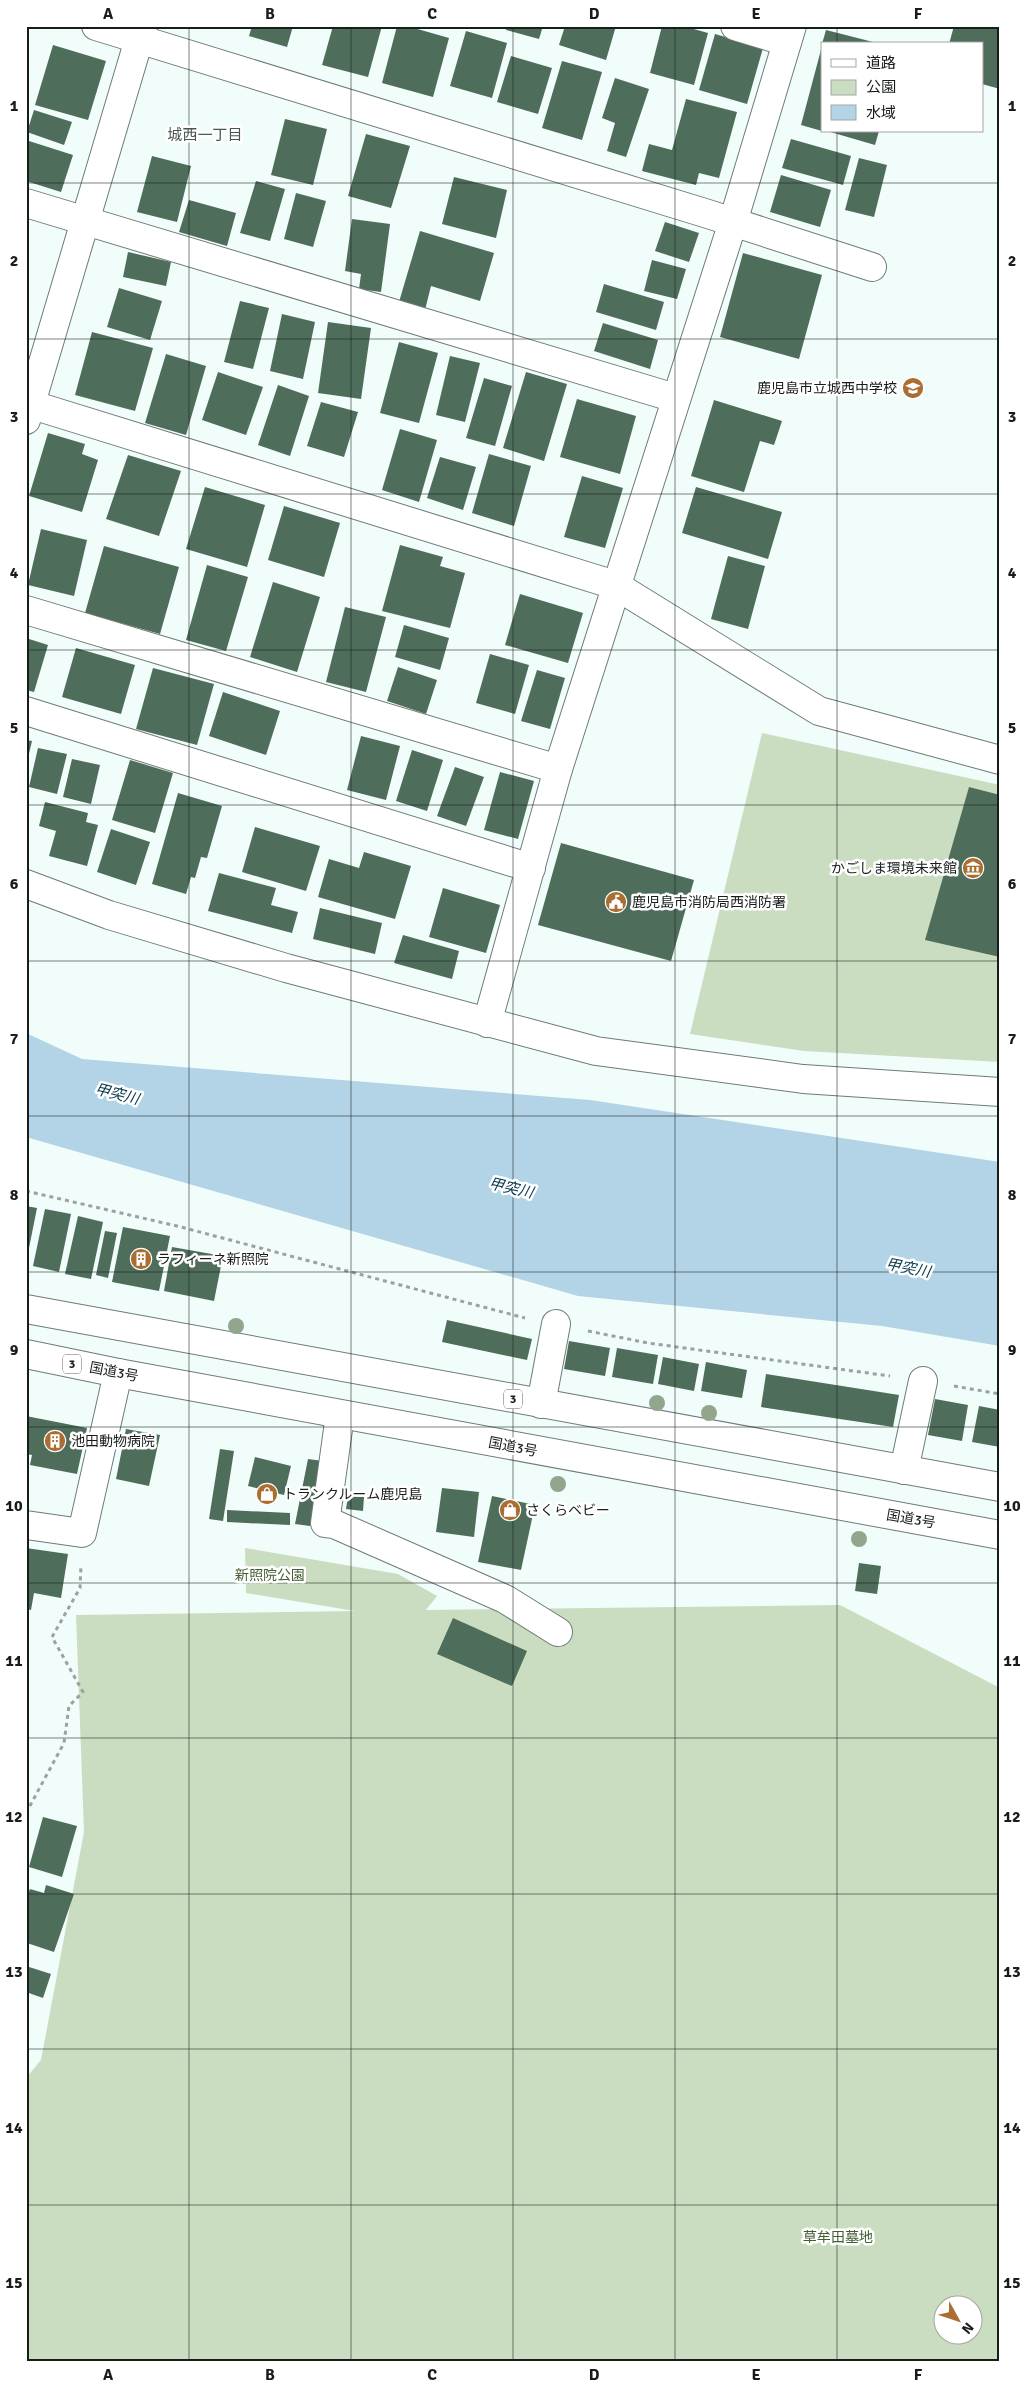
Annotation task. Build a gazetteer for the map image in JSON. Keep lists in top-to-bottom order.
{
  "streets": {
    "main road": ["3", "国道3号"]
  },
  "districts": ["城西一丁目"],
  "water": ["甲突川"],
  "parks": ["新照院公園", "草牟田墓地"],
  "places": {
    "school or university": ["鹿児島市立城西中学校"],
    "museum": ["かごしま環境未来館"],
    "public building": ["鹿児島市消防局西消防署"],
    "building": ["ラフィーネ新照院", "池田動物病院"],
    "shop": ["トランクルーム鹿児島", "さくらベビー"]
  },
  "legend": ["道路", "公園", "水域"],
  "north": "bottom right",
  "grid": {
    "columns": [
      "A",
      "B",
      "C",
      "D",
      "E",
      "F"
    ],
    "rows": [
      "1",
      "2",
      "3",
      "4",
      "5",
      "6",
      "7",
      "8",
      "9",
      "10",
      "11",
      "12",
      "13",
      "14",
      "15"
    ]
  }
}
